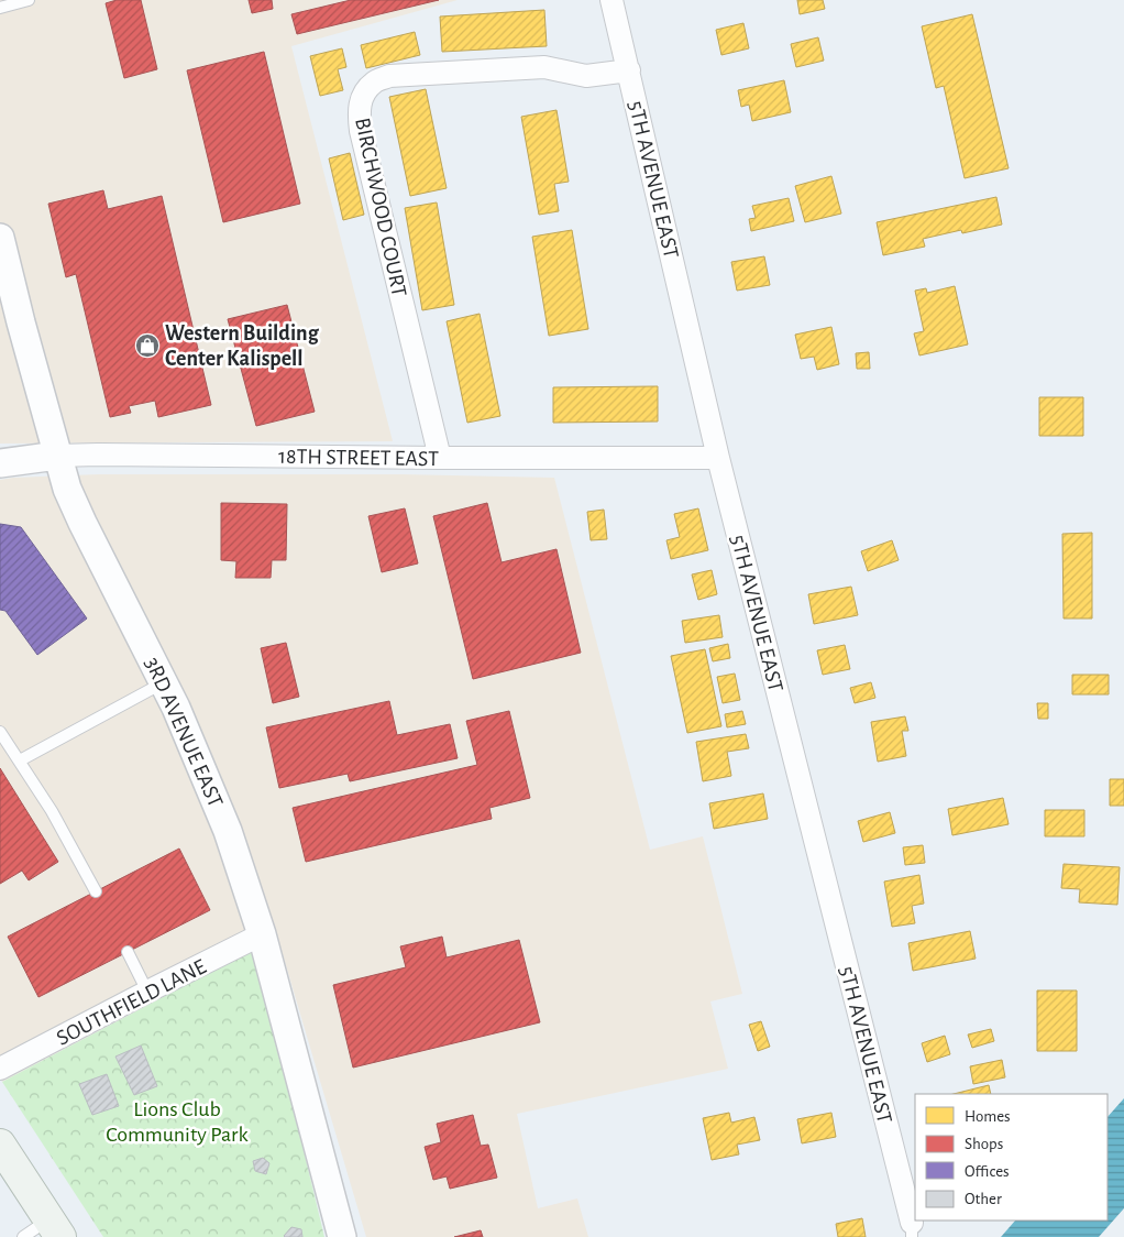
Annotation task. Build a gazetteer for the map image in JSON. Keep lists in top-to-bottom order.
{
  "streets": {
    "street": [
      "5TH AVENUE EAST",
      "BIRCHWOOD COURT",
      "18TH STREET EAST",
      "3RD AVENUE EAST",
      "SOUTHFIELD LANE"
    ]
  },
  "crossings": [
    ["5TH AVENUE EAST", "BIRCHWOOD COURT"],
    ["5TH AVENUE EAST", "18TH STREET EAST"],
    ["BIRCHWOOD COURT", "18TH STREET EAST"],
    ["18TH STREET EAST", "3RD AVENUE EAST"],
    ["3RD AVENUE EAST", "SOUTHFIELD LANE"]
  ],
  "parks": ["Lions Club Community Park"],
  "places": {
    "shop": ["Western Building Center Kalispell"]
  },
  "legend": [
    "Homes",
    "Shops",
    "Offices",
    "Other"
  ]
}
